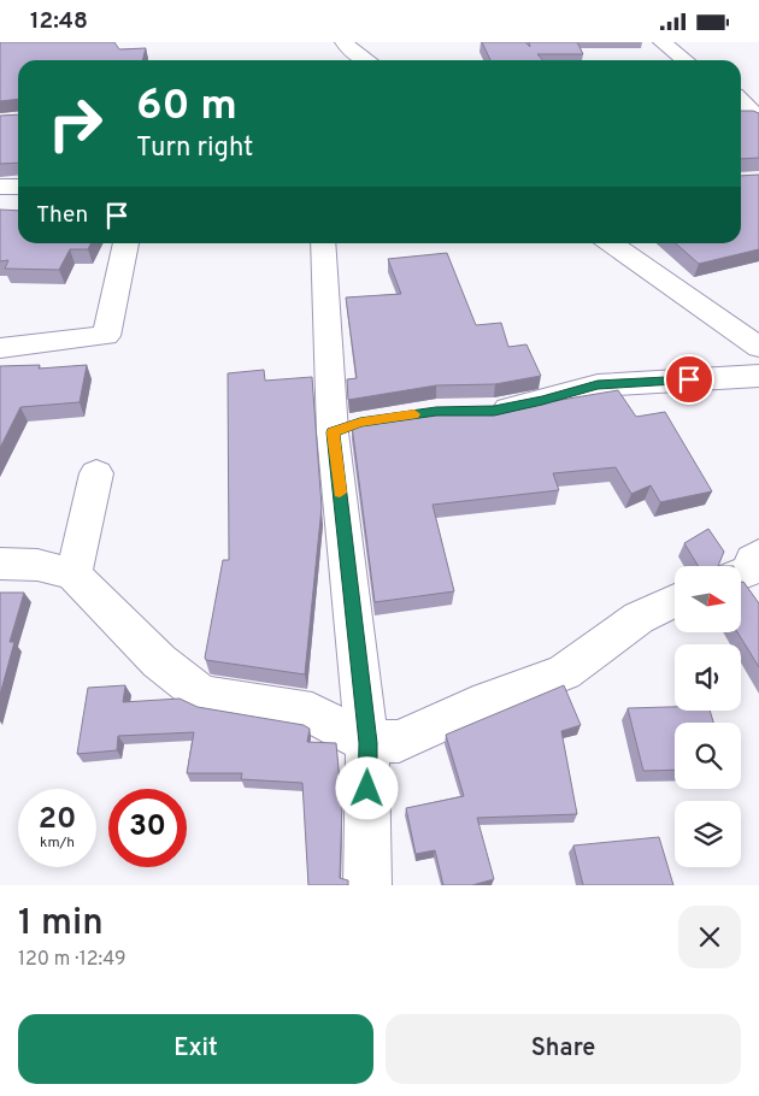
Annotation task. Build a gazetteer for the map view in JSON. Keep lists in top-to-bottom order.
{
  "north": "right",
  "page": {
    "status": "12:48",
    "turn": ["60 m", "Turn right"],
    "then": "Then",
    "speed": "20 km/h",
    "limit": "30",
    "heading": ["1 min", "120 m · 12:49"],
    "buttons": ["Exit", "Share"]
  }
}
